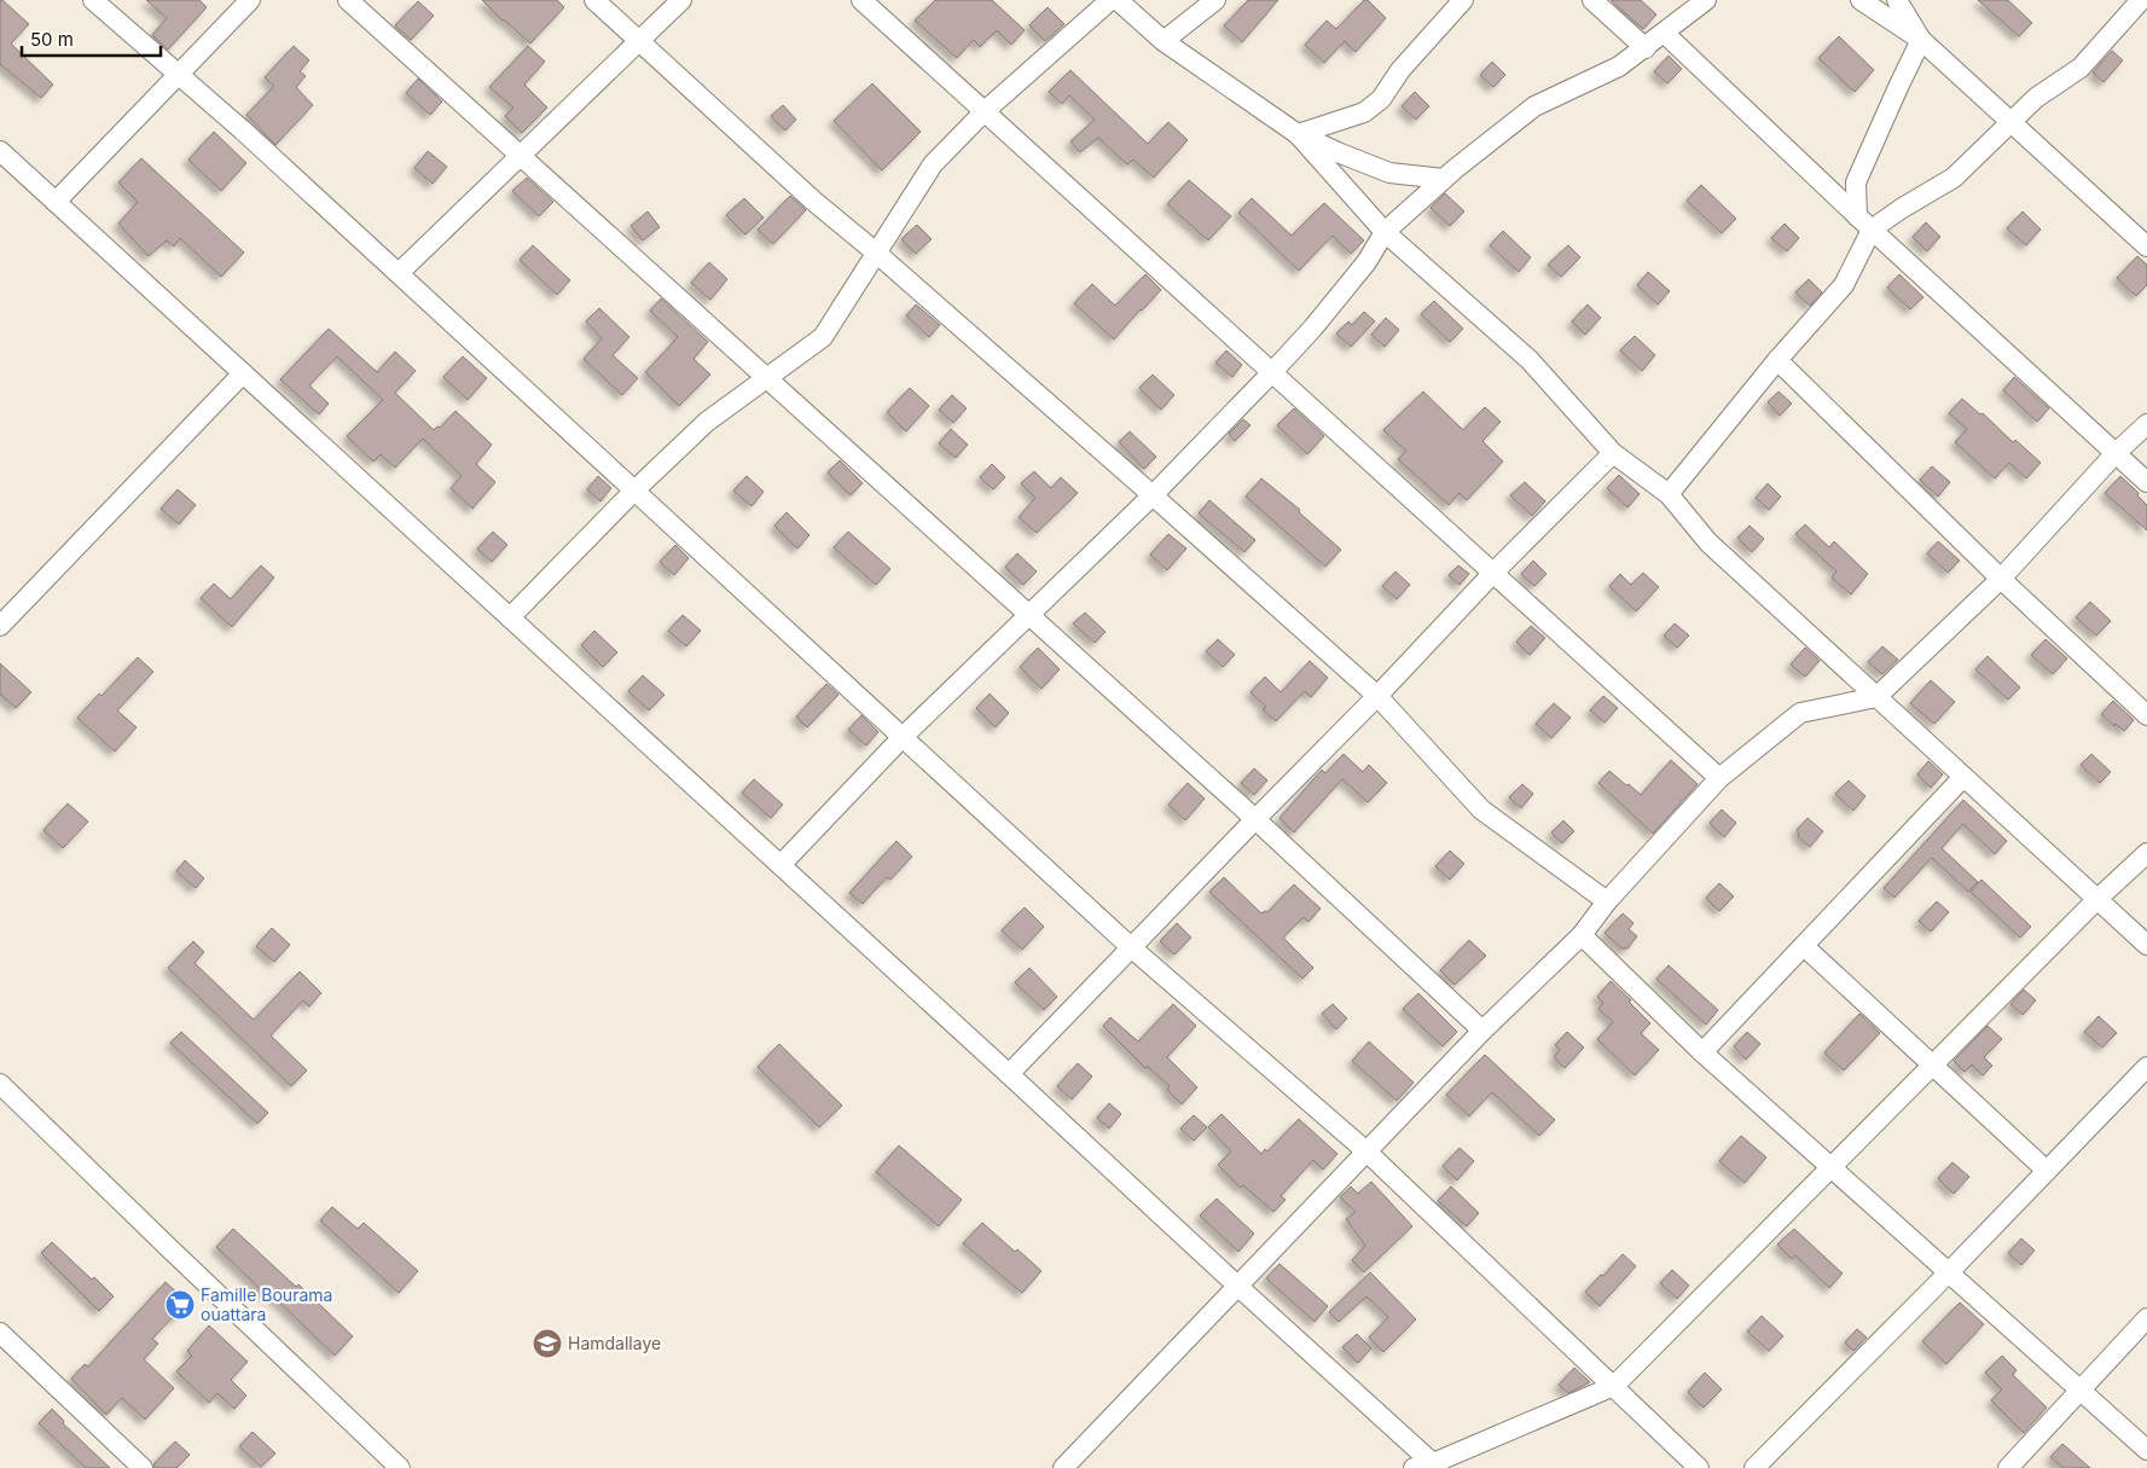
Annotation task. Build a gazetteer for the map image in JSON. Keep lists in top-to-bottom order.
{
  "places": {
    "supermarket": ["Famille Bourama ouattara"],
    "school or university": ["Hamdallaye"]
  },
  "scale_bar": "50 m"
}
